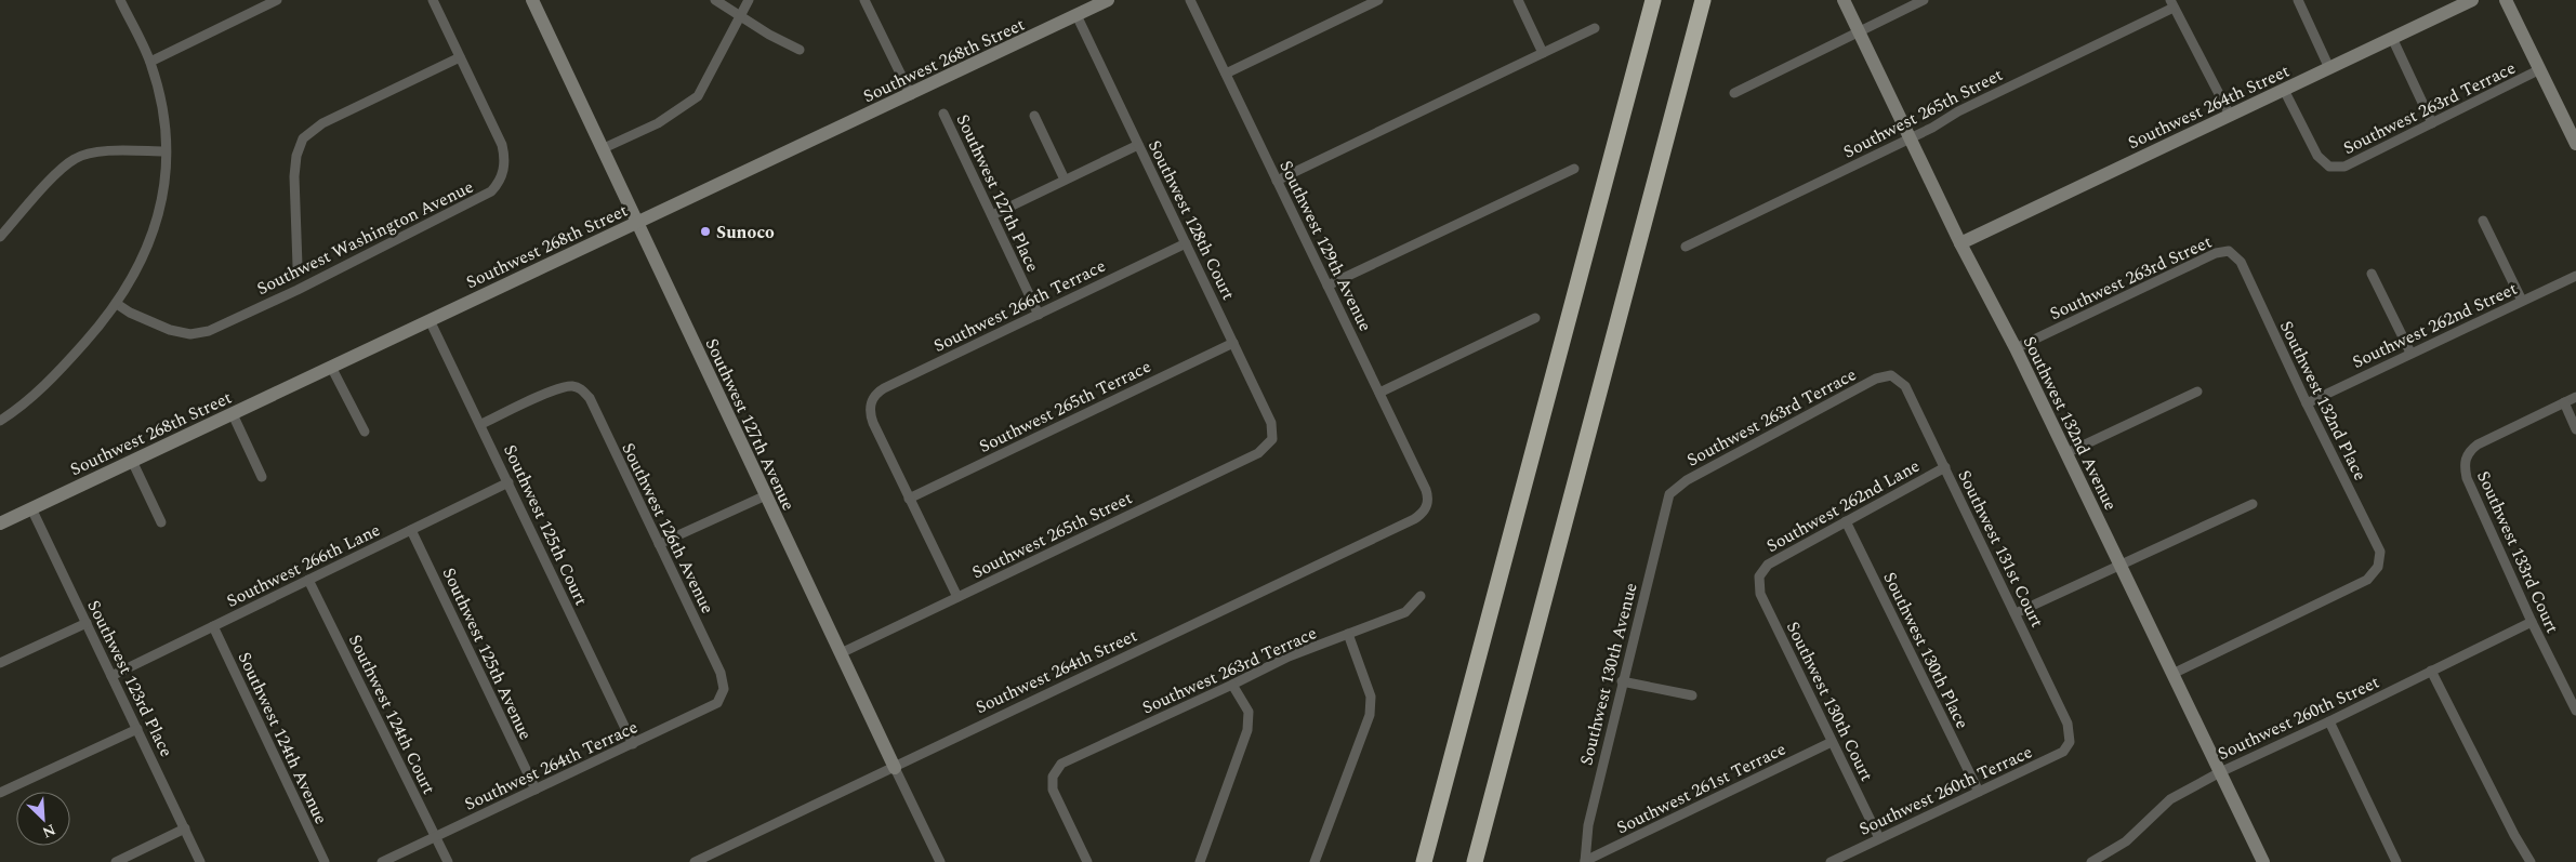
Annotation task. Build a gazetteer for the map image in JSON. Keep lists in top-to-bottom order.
{
  "streets": {
    "street": [
      "Southwest 268th Street",
      "Southwest 264th Street",
      "Southwest 263rd Terrace",
      "Southwest 265th Street",
      "Southwest 127th Place",
      "Southwest 128th Court",
      "Southwest Washington Avenue",
      "Southwest 129th Avenue",
      "Southwest 263rd Street",
      "Southwest 266th Terrace",
      "Southwest 262nd Street",
      "Southwest 132nd Place",
      "Southwest 265th Terrace",
      "Southwest 132nd Avenue",
      "Southwest 127th Avenue",
      "Southwest 262nd Lane",
      "Southwest 125th Court",
      "Southwest 126th Avenue",
      "Southwest 131st Court",
      "Southwest 133rd Court",
      "Southwest 266th Lane",
      "Southwest 130th Place",
      "Southwest 125th Avenue",
      "Southwest 130th Avenue",
      "Southwest 123rd Place",
      "Southwest 130th Court",
      "Southwest 124th Court",
      "Southwest 260th Street",
      "Southwest 124th Avenue",
      "Southwest 264th Terrace",
      "Southwest 261st Terrace",
      "Southwest 260th Terrace"
    ]
  },
  "crossings": [
    ["Southwest 268th Street", "Southwest 128th Court"],
    ["Southwest 268th Street", "Southwest 127th Avenue"],
    ["Southwest 268th Street", "Southwest 125th Court"],
    ["Southwest 268th Street", "Southwest 123rd Place"],
    ["Southwest 264th Street", "Southwest 263rd Terrace"],
    ["Southwest 264th Street", "Southwest 129th Avenue"],
    ["Southwest 264th Street", "Southwest 132nd Avenue"],
    ["Southwest 264th Street", "Southwest 127th Avenue"],
    ["Southwest 263rd Terrace", "Southwest 131st Court"],
    ["Southwest 263rd Terrace", "Southwest 130th Avenue"],
    ["Southwest 265th Street", "Southwest 128th Court"],
    ["Southwest 265th Street", "Southwest 132nd Avenue"],
    ["Southwest 265th Street", "Southwest 127th Avenue"],
    ["Southwest 127th Place", "Southwest 266th Terrace"],
    ["Southwest 128th Court", "Southwest 266th Terrace"],
    ["Southwest 128th Court", "Southwest 265th Terrace"],
    ["Southwest 263rd Street", "Southwest 132nd Place"],
    ["Southwest 263rd Street", "Southwest 132nd Avenue"],
    ["Southwest 266th Terrace", "Southwest 265th Terrace"],
    ["Southwest 262nd Street", "Southwest 132nd Place"],
    ["Southwest 132nd Place", "Southwest 132nd Avenue"],
    ["Southwest 132nd Avenue", "Southwest 260th Street"],
    ["Southwest 262nd Lane", "Southwest 131st Court"],
    ["Southwest 262nd Lane", "Southwest 130th Place"],
    ["Southwest 262nd Lane", "Southwest 130th Court"],
    ["Southwest 125th Court", "Southwest 126th Avenue"],
    ["Southwest 125th Court", "Southwest 266th Lane"],
    ["Southwest 125th Court", "Southwest 264th Terrace"],
    ["Southwest 126th Avenue", "Southwest 264th Terrace"],
    ["Southwest 131st Court", "Southwest 260th Terrace"],
    ["Southwest 133rd Court", "Southwest 260th Street"],
    ["Southwest 266th Lane", "Southwest 125th Avenue"],
    ["Southwest 266th Lane", "Southwest 123rd Place"],
    ["Southwest 266th Lane", "Southwest 124th Court"],
    ["Southwest 266th Lane", "Southwest 124th Avenue"],
    ["Southwest 130th Place", "Southwest 260th Terrace"],
    ["Southwest 125th Avenue", "Southwest 264th Terrace"],
    ["Southwest 130th Avenue", "Southwest 261st Terrace"],
    ["Southwest 130th Court", "Southwest 261st Terrace"],
    ["Southwest 130th Court", "Southwest 260th Terrace"],
    ["Southwest 124th Court", "Southwest 264th Terrace"]
  ],
  "places": ["Sunoco"],
  "north": "bottom right"
}
